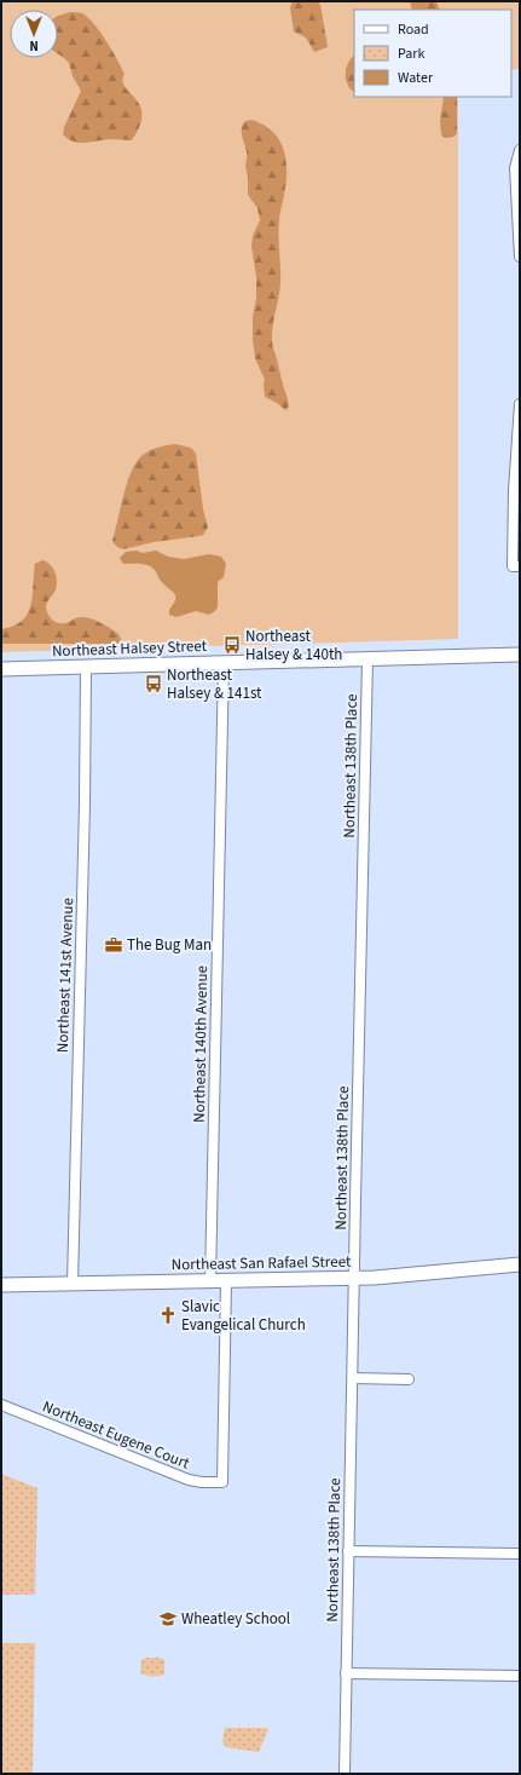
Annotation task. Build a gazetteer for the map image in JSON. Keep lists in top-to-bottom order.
{
  "streets": {
    "main road": ["Northeast Halsey Street", "Northeast San Rafael Street"],
    "street": [
      "Northeast 138th Place",
      "Northeast 141st Avenue",
      "Northeast 140th Avenue",
      "Northeast Eugene Court"
    ]
  },
  "crossings": [
    ["Northeast Halsey Street", "Northeast 138th Place"],
    ["Northeast Halsey Street", "Northeast 141st Avenue"],
    ["Northeast Halsey Street", "Northeast 140th Avenue"],
    ["Northeast 138th Place", "Northeast San Rafael Street"],
    ["Northeast 141st Avenue", "Northeast San Rafael Street"],
    ["Northeast 140th Avenue", "Northeast San Rafael Street"],
    ["Northeast San Rafael Street", "Northeast Eugene Court"]
  ],
  "places": {
    "bus stop": ["Northeast Halsey & 140th", "Northeast Halsey & 141st"],
    "office": ["The Bug Man"],
    "church": ["Slavic Evangelical Church"],
    "school or university": ["Wheatley School"]
  },
  "legend": ["Road", "Park", "Water"],
  "north": "bottom"
}
